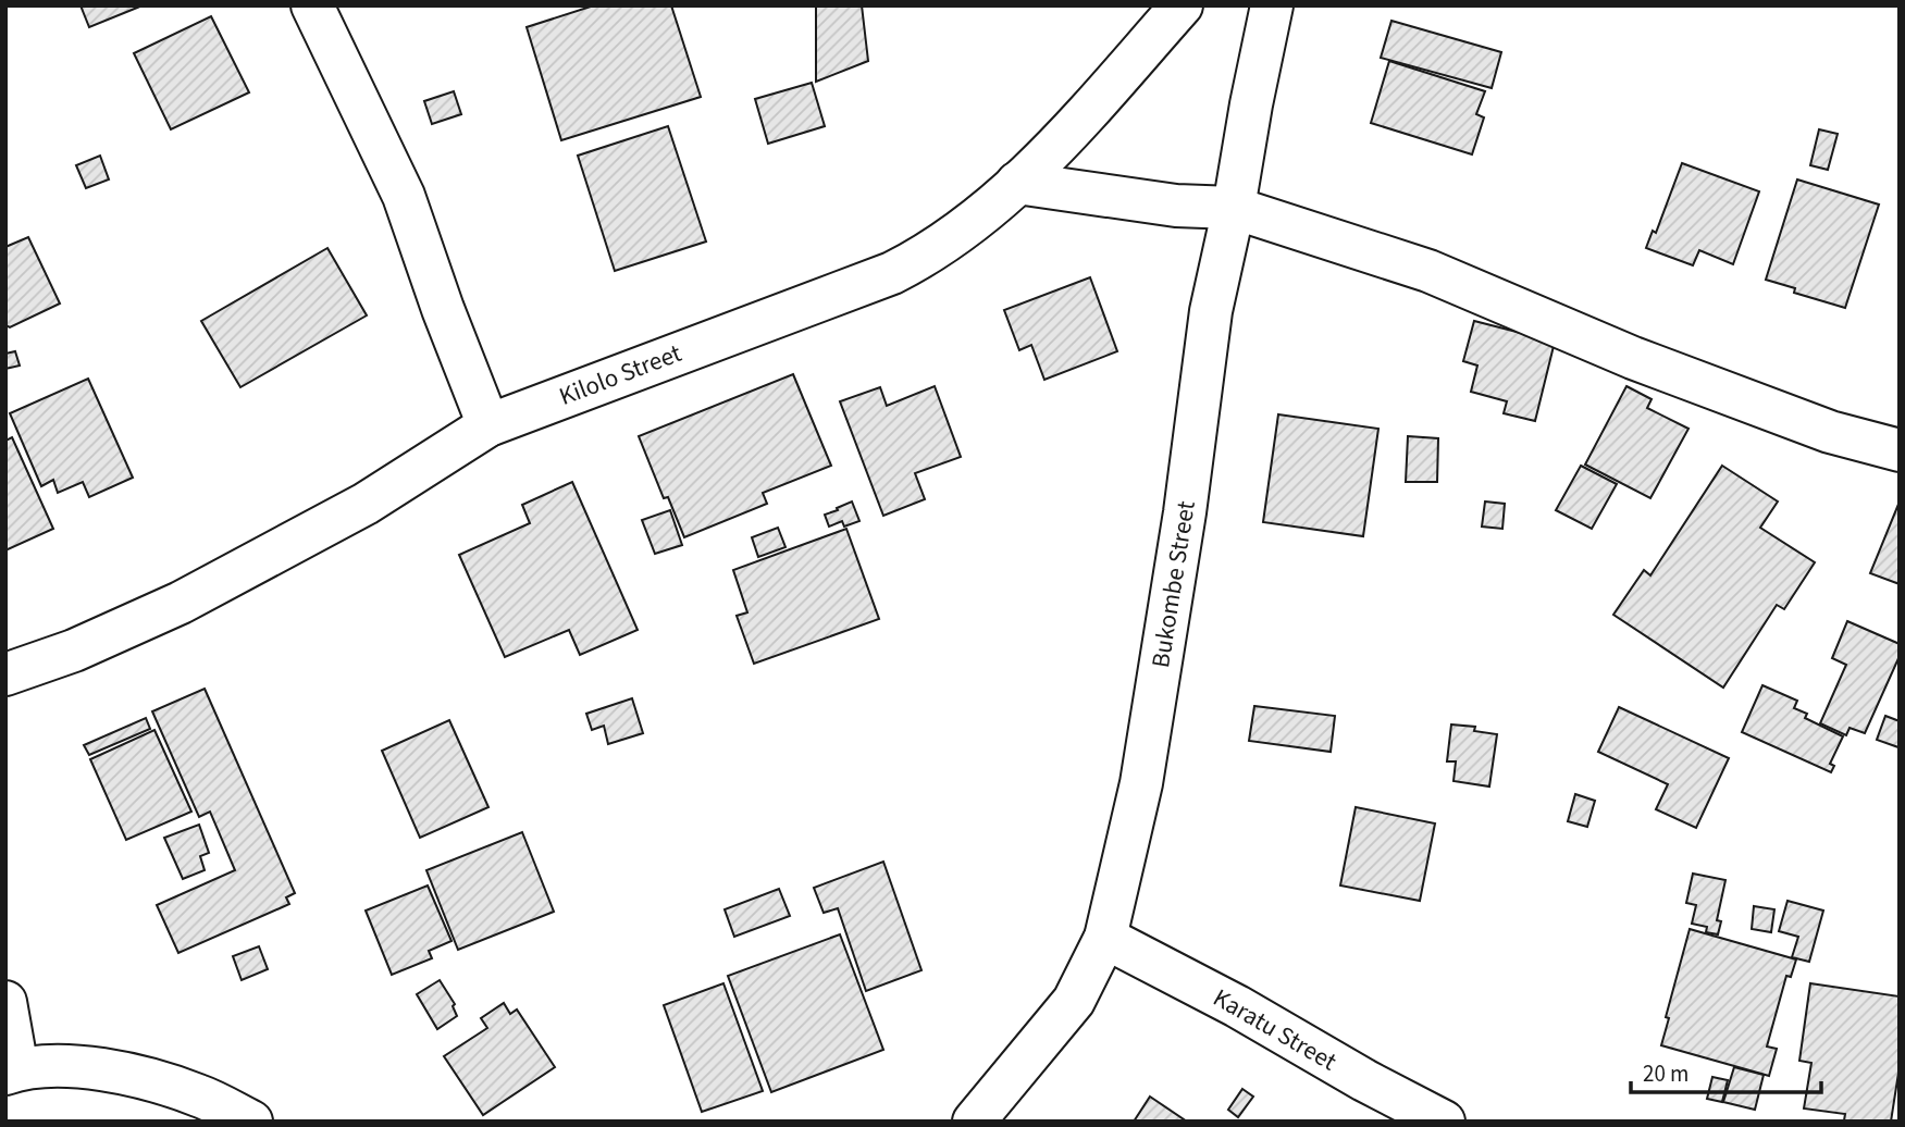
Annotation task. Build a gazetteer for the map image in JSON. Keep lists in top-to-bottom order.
{
  "streets": {
    "street": ["Kilolo Street", "Bukombe Street", "Karatu Street"]
  },
  "crossings": [
    ["Bukombe Street", "Karatu Street"]
  ],
  "scale_bar": "20 m"
}
